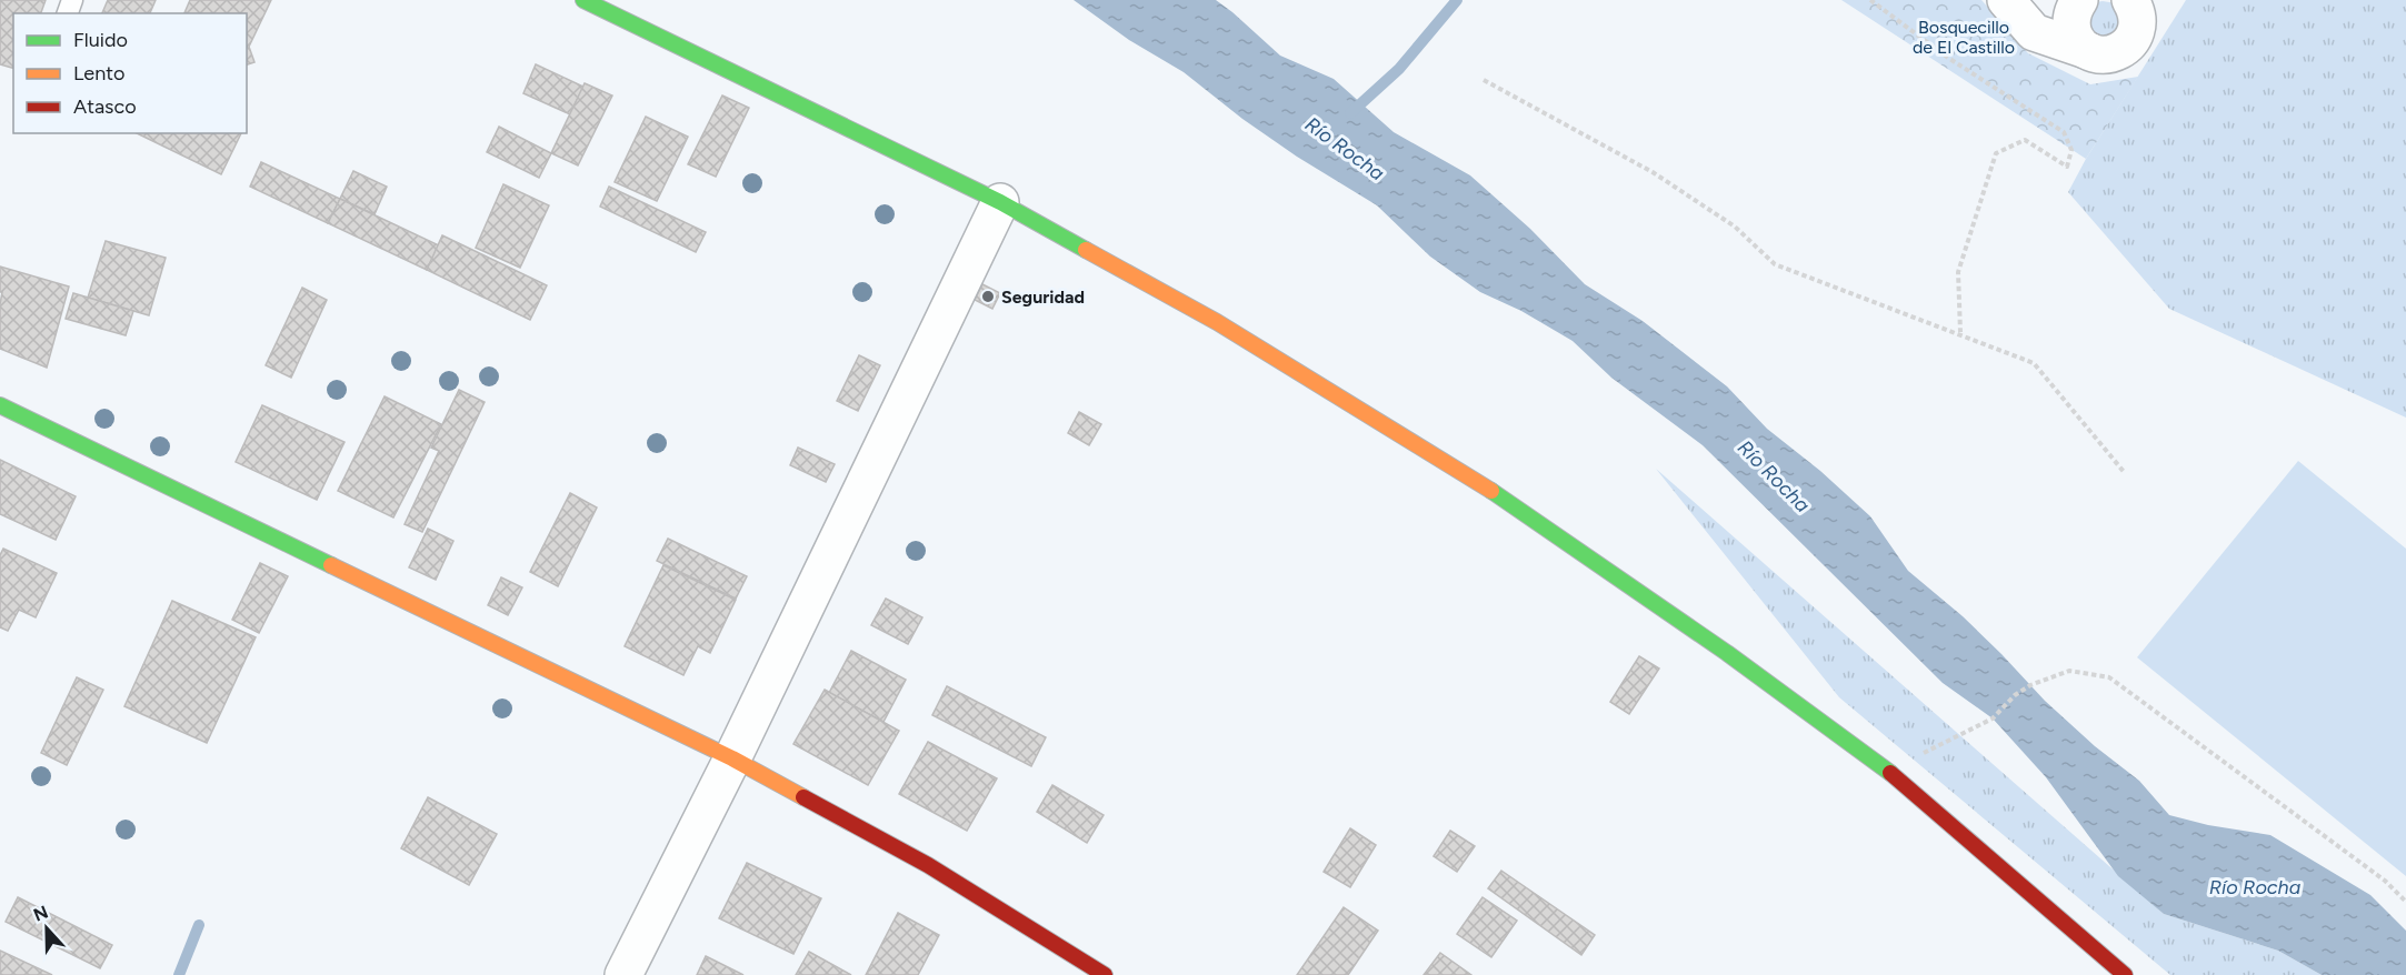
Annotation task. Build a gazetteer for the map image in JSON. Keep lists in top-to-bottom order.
{
  "water": ["Río Rocha"],
  "parks": ["Bosquecillo de El Castillo"],
  "places": ["Seguridad"],
  "legend": ["Fluido", "Lento", "Atasco"],
  "north": "top"
}
